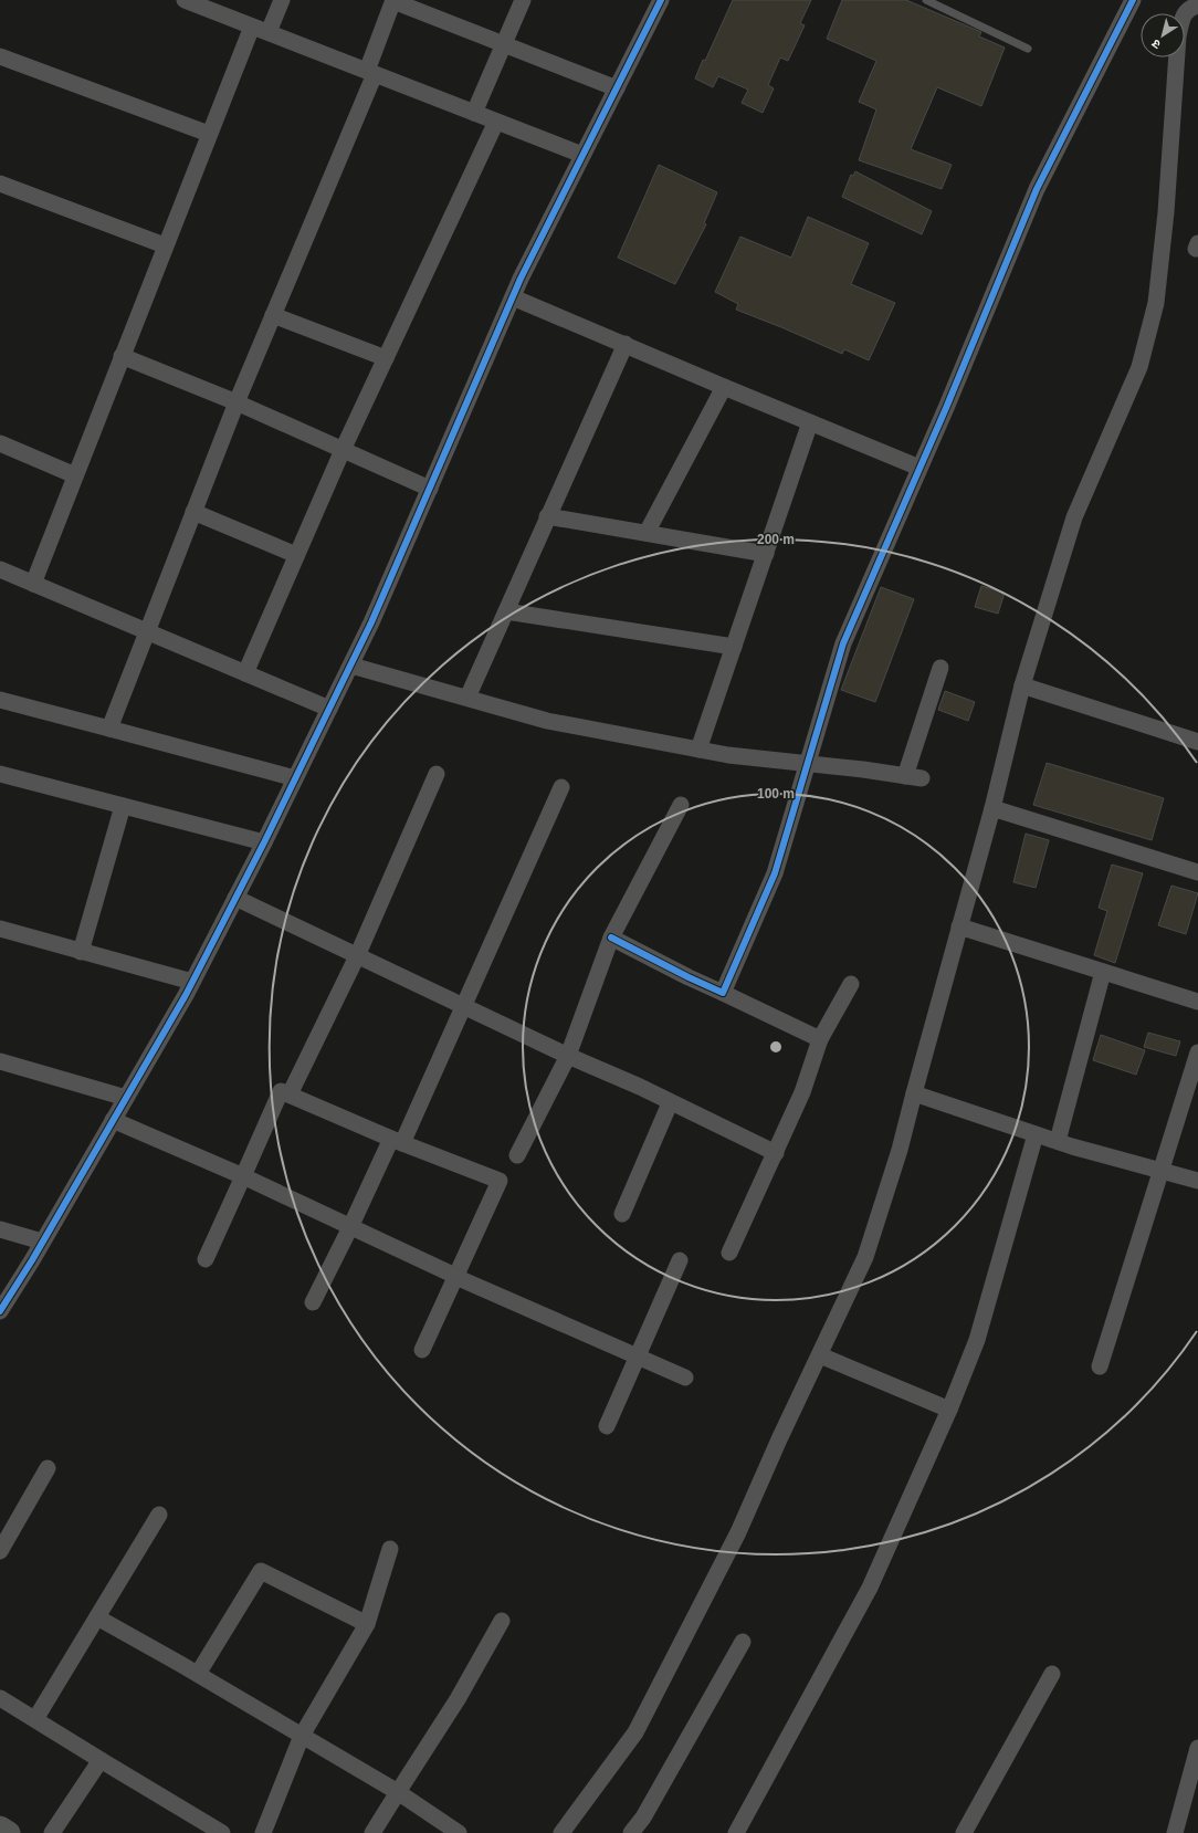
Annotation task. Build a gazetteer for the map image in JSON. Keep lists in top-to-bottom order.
{
  "north": "bottom left",
  "rings": ["200 m", "100 m"]
}
